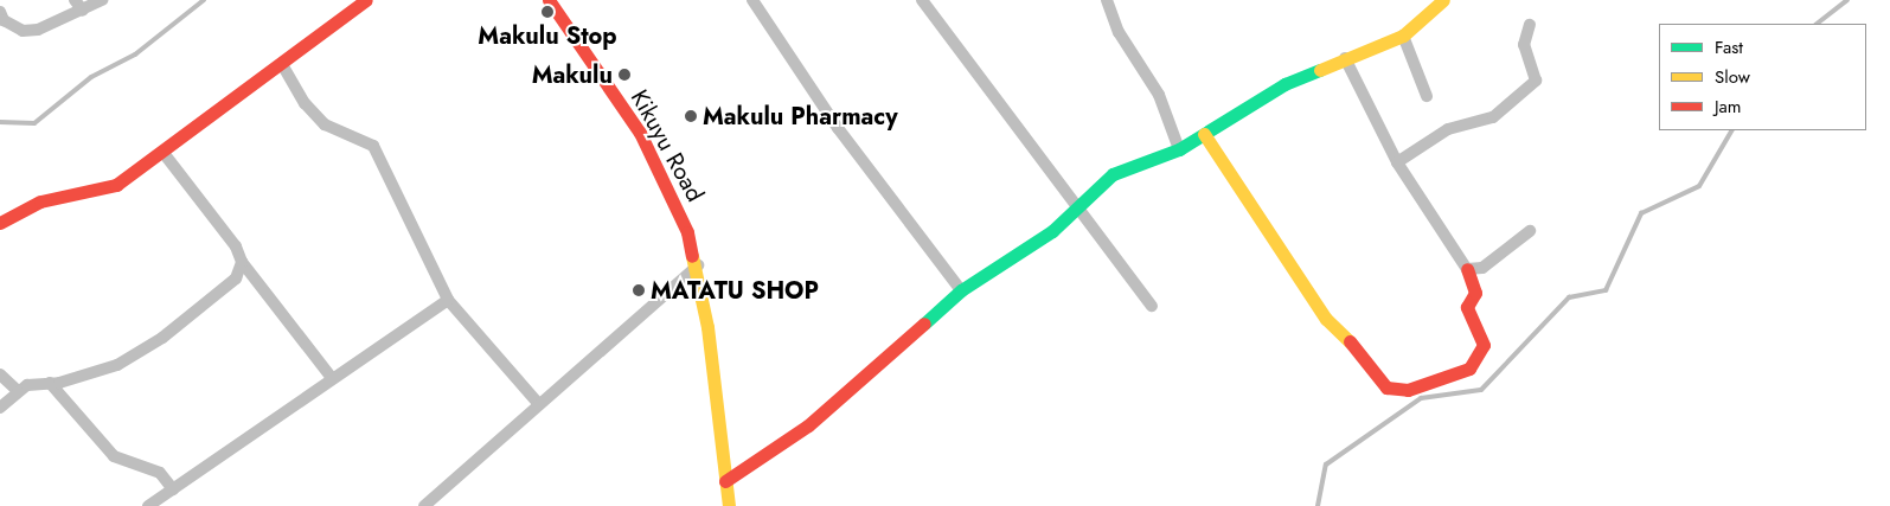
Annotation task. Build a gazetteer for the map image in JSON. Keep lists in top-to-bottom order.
{
  "streets": {
    "street": ["Kikuyu Road"]
  },
  "places": [
    "Makulu Stop",
    "Makulu",
    "Makulu Pharmacy",
    "MATATU SHOP"
  ],
  "legend": ["Fast", "Slow", "Jam"]
}
